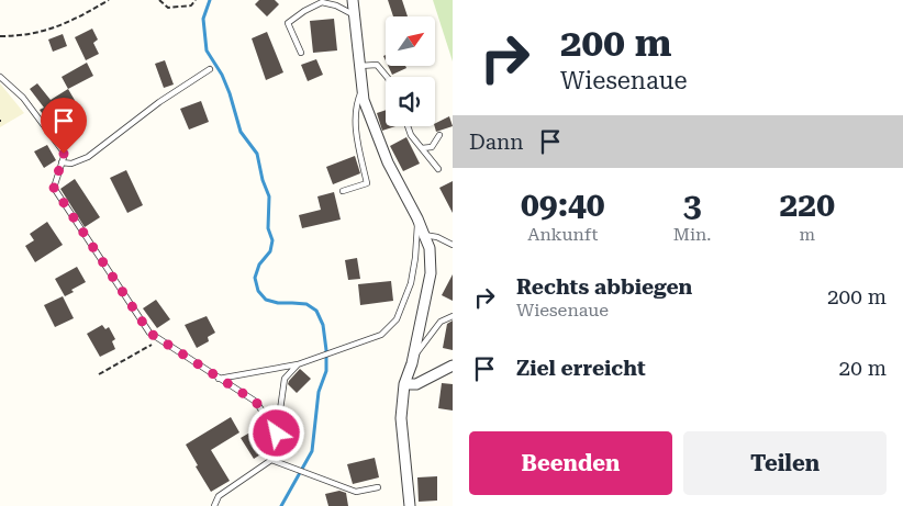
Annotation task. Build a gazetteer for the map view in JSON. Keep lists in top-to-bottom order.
{
  "north": "top right",
  "page": {
    "turn": ["200 m", "Wiesenaue"],
    "then": "Dann",
    "eta": [
      "09:40",
      "Ankunft",
      "3",
      "Min.",
      "220",
      "m"
    ],
    "list": [
      {
        "name": "Rechts abbiegen",
        "note": "Wiesenaue",
        "value": "200 m"
      },
      {
        "name": "Ziel erreicht",
        "value": "20 m"
      }
    ],
    "buttons": ["Beenden", "Teilen"]
  }
}
